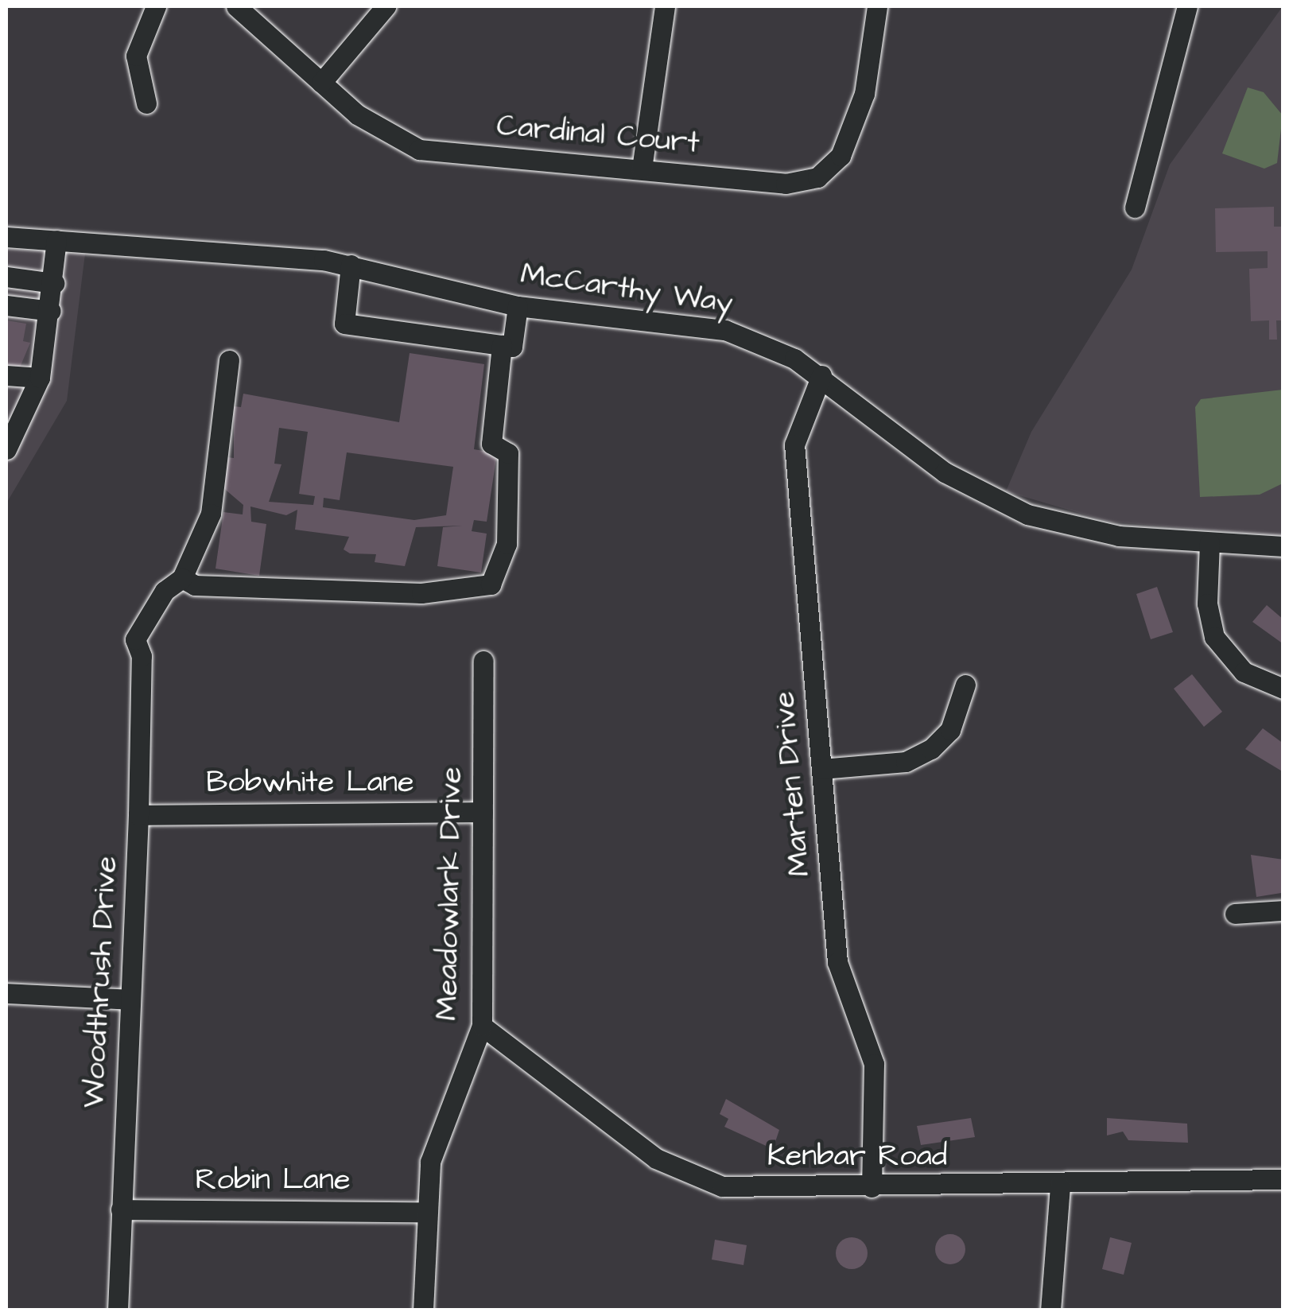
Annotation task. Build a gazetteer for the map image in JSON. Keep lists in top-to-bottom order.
{
  "streets": {
    "street": [
      "Cardinal Court",
      "McCarthy Way",
      "Bobwhite Lane",
      "Marten Drive",
      "Meadowlark Drive",
      "Woodthrush Drive",
      "Kenbar Road",
      "Robin Lane"
    ]
  },
  "crossings": [
    ["McCarthy Way", "Marten Drive"],
    ["Bobwhite Lane", "Meadowlark Drive"],
    ["Bobwhite Lane", "Woodthrush Drive"],
    ["Marten Drive", "Kenbar Road"],
    ["Meadowlark Drive", "Kenbar Road"],
    ["Meadowlark Drive", "Robin Lane"],
    ["Woodthrush Drive", "Robin Lane"]
  ]
}
